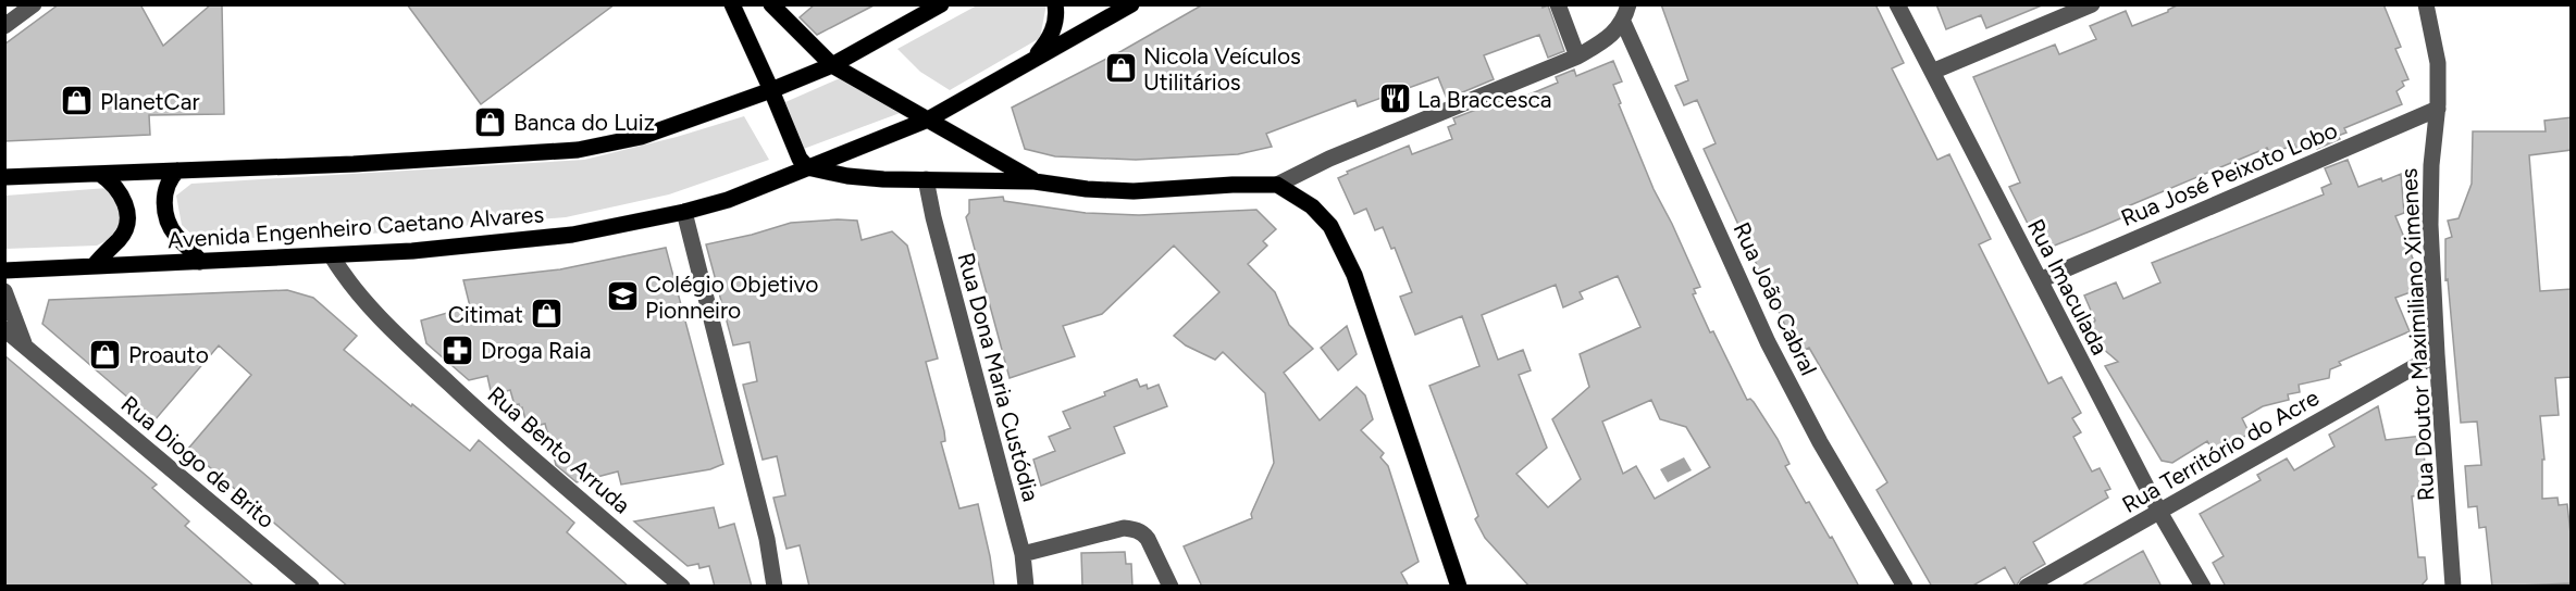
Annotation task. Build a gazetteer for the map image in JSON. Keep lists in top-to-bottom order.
{
  "streets": {
    "main road": ["Avenida Engenheiro Caetano Alvares"],
    "street": [
      "Rua José Peixoto Lobo",
      "Rua Imaculada",
      "Rua João Cabral",
      "Rua Doutor Maximiliano Ximenes",
      "Rua Dona Maria Custódia",
      "Rua Bento Arruda",
      "Rua Território do Acre",
      "Rua Diogo de Brito"
    ]
  },
  "crossings": [
    ["Rua José Peixoto Lobo", "Rua Imaculada"],
    ["Rua José Peixoto Lobo", "Rua Doutor Maximiliano Ximenes"],
    ["Avenida Engenheiro Caetano Alvares", "Rua Bento Arruda"],
    ["Rua Imaculada", "Rua Território do Acre"],
    ["Rua Doutor Maximiliano Ximenes", "Rua Território do Acre"]
  ],
  "places": {
    "shop": [
      "Nicola Veículos Utilitários",
      "PlanetCar",
      "Banca do Luiz",
      "Citimat",
      "Proauto"
    ],
    "restaurant": ["La Braccesca"],
    "school or university": ["Colégio Objetivo Pionneiro"],
    "pharmacy": ["Droga Raia"]
  }
}
